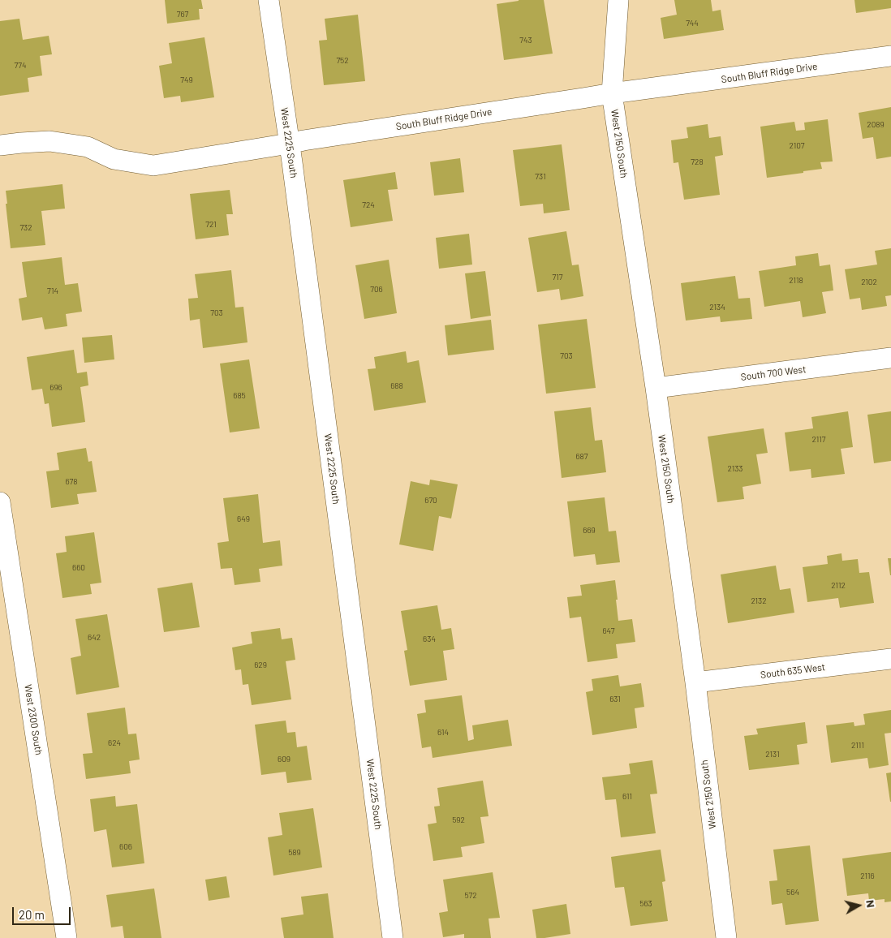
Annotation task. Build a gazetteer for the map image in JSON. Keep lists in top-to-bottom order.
{
  "streets": {
    "street": [
      "South Bluff Ridge Drive",
      "West 2225 South",
      "West 2150 South",
      "South 700 West",
      "South 635 West",
      "West 2300 South"
    ]
  },
  "crossings": [
    ["South Bluff Ridge Drive", "West 2225 South"],
    ["South Bluff Ridge Drive", "West 2150 South"],
    ["West 2150 South", "South 700 West"],
    ["West 2150 South", "South 635 West"]
  ],
  "house_numbers": [
    "767",
    "744",
    "743",
    "752",
    "774",
    "749",
    "2089",
    "2107",
    "728",
    "731",
    "724",
    "721",
    "732",
    "717",
    "2118",
    "2102",
    "706",
    "714",
    "2134",
    "703",
    "703",
    "688",
    "696",
    "685",
    "2117",
    "687",
    "2133",
    "678",
    "670",
    "649",
    "669",
    "660",
    "2112",
    "2132",
    "647",
    "642",
    "634",
    "629",
    "631",
    "614",
    "624",
    "2111",
    "2131",
    "609",
    "611",
    "592",
    "606",
    "589",
    "2116",
    "564",
    "572",
    "563"
  ],
  "scale_bar": "20 m",
  "north": "right"
}
